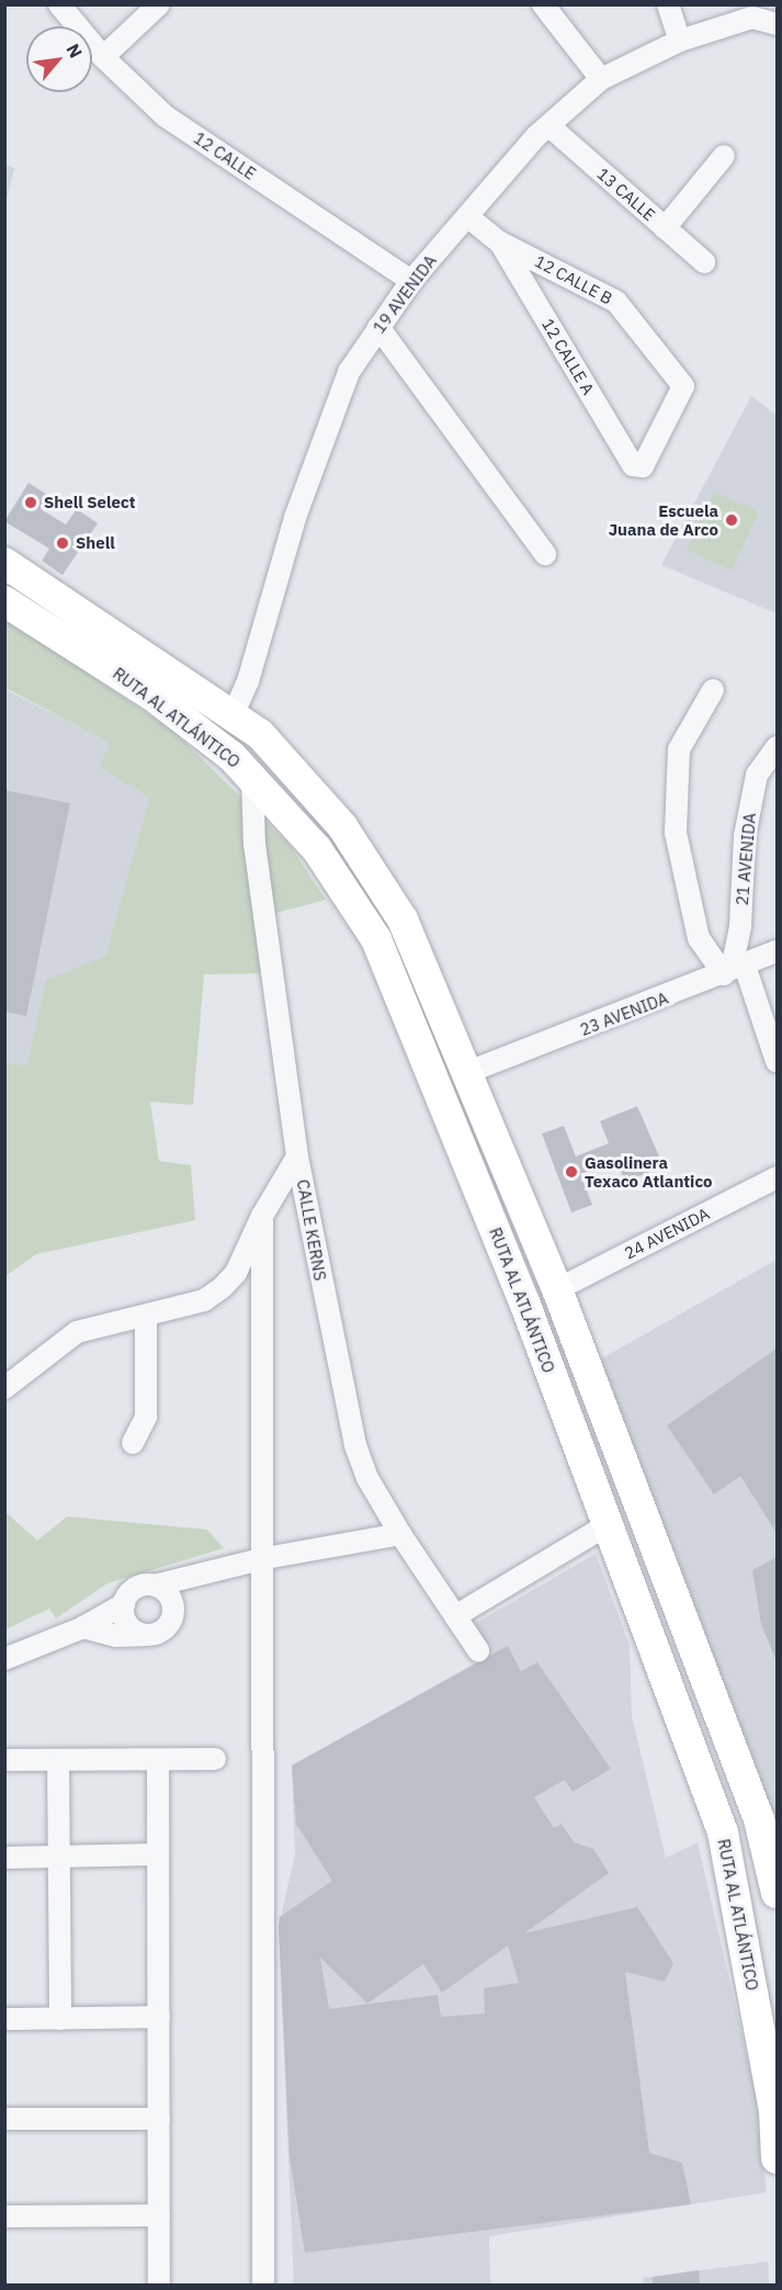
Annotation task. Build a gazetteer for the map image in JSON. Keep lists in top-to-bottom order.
{
  "streets": {
    "highway": ["RUTA AL ATLÁNTICO"],
    "street": [
      "12 CALLE",
      "13 CALLE",
      "12 CALLE B",
      "19 AVENIDA",
      "12 CALLE A",
      "21 AVENIDA",
      "23 AVENIDA",
      "CALLE KERNS",
      "24 AVENIDA"
    ]
  },
  "crossings": [
    ["12 CALLE", "19 AVENIDA"],
    ["13 CALLE", "19 AVENIDA"],
    ["12 CALLE B", "12 CALLE A"],
    ["19 AVENIDA", "RUTA AL ATLÁNTICO"],
    ["RUTA AL ATLÁNTICO", "23 AVENIDA"],
    ["RUTA AL ATLÁNTICO", "CALLE KERNS"],
    ["RUTA AL ATLÁNTICO", "24 AVENIDA"],
    ["21 AVENIDA", "23 AVENIDA"]
  ],
  "places": [
    "Shell Select",
    "Escuela Juana de Arco",
    "Shell",
    "Gasolinera Texaco Atlantico"
  ],
  "north": "top right"
}
